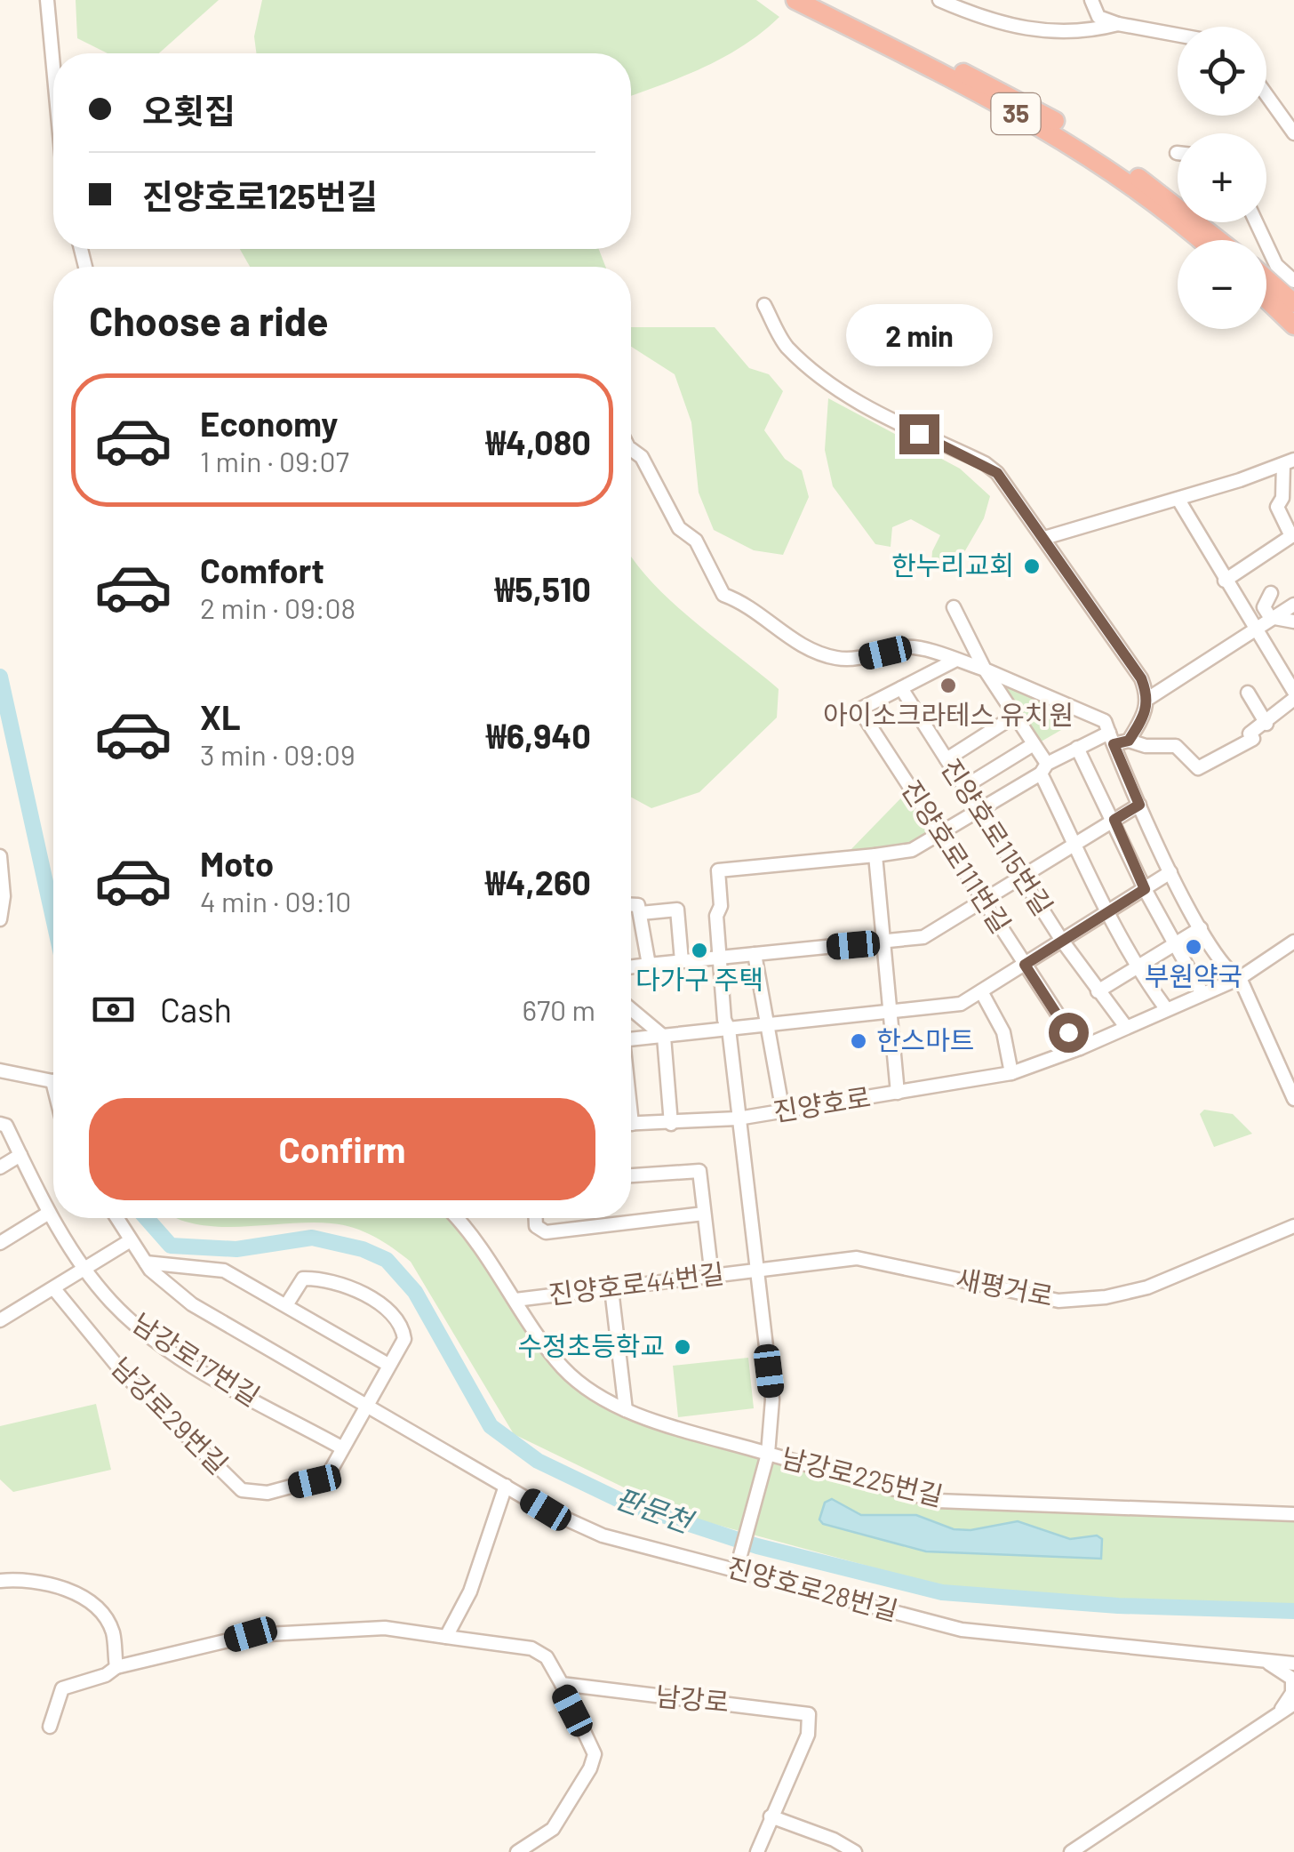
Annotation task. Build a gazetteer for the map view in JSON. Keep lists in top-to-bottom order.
{
  "streets": {
    "highway": ["35"],
    "street": [
      "진양호로115번길",
      "진양호로111번길",
      "진양호로",
      "진양호로44번길",
      "새평거로",
      "남강로17번길",
      "남강로29번길",
      "남강로225번길",
      "진양호로28번길",
      "남강로"
    ]
  },
  "crossings": [
    ["진양호로115번길", "진양호로111번길"],
    ["진양호로115번길", "진양호로"],
    ["진양호로111번길", "진양호로"],
    ["진양호로", "남강로225번길"],
    ["진양호로44번길", "새평거로"],
    ["진양호로44번길", "남강로225번길"],
    ["새평거로", "남강로225번길"],
    ["남강로17번길", "남강로29번길"]
  ],
  "water": ["판문천"],
  "places": [
    "한누리교회",
    "아이소크라테스 유치원",
    "부원약국",
    "다가구 주택",
    "한스마트",
    "수정초등학교"
  ],
  "page": {
    "map_buttons": ["+", "−"],
    "banner": ["오횟집", "진양호로125번길"],
    "heading": "Choose a ride",
    "bubble": "2 min",
    "list": [
      {
        "name": "Economy",
        "note": "1 min · 09:07",
        "value": "₩4,080"
      },
      {
        "name": "Comfort",
        "note": "2 min · 09:08",
        "value": "₩5,510"
      },
      {
        "name": "XL",
        "note": "3 min · 09:09",
        "value": "₩6,940"
      },
      {
        "name": "Moto",
        "note": "4 min · 09:10",
        "value": "₩4,260"
      }
    ],
    "pay": ["Cash", "670 m"],
    "buttons": "Confirm"
  }
}
